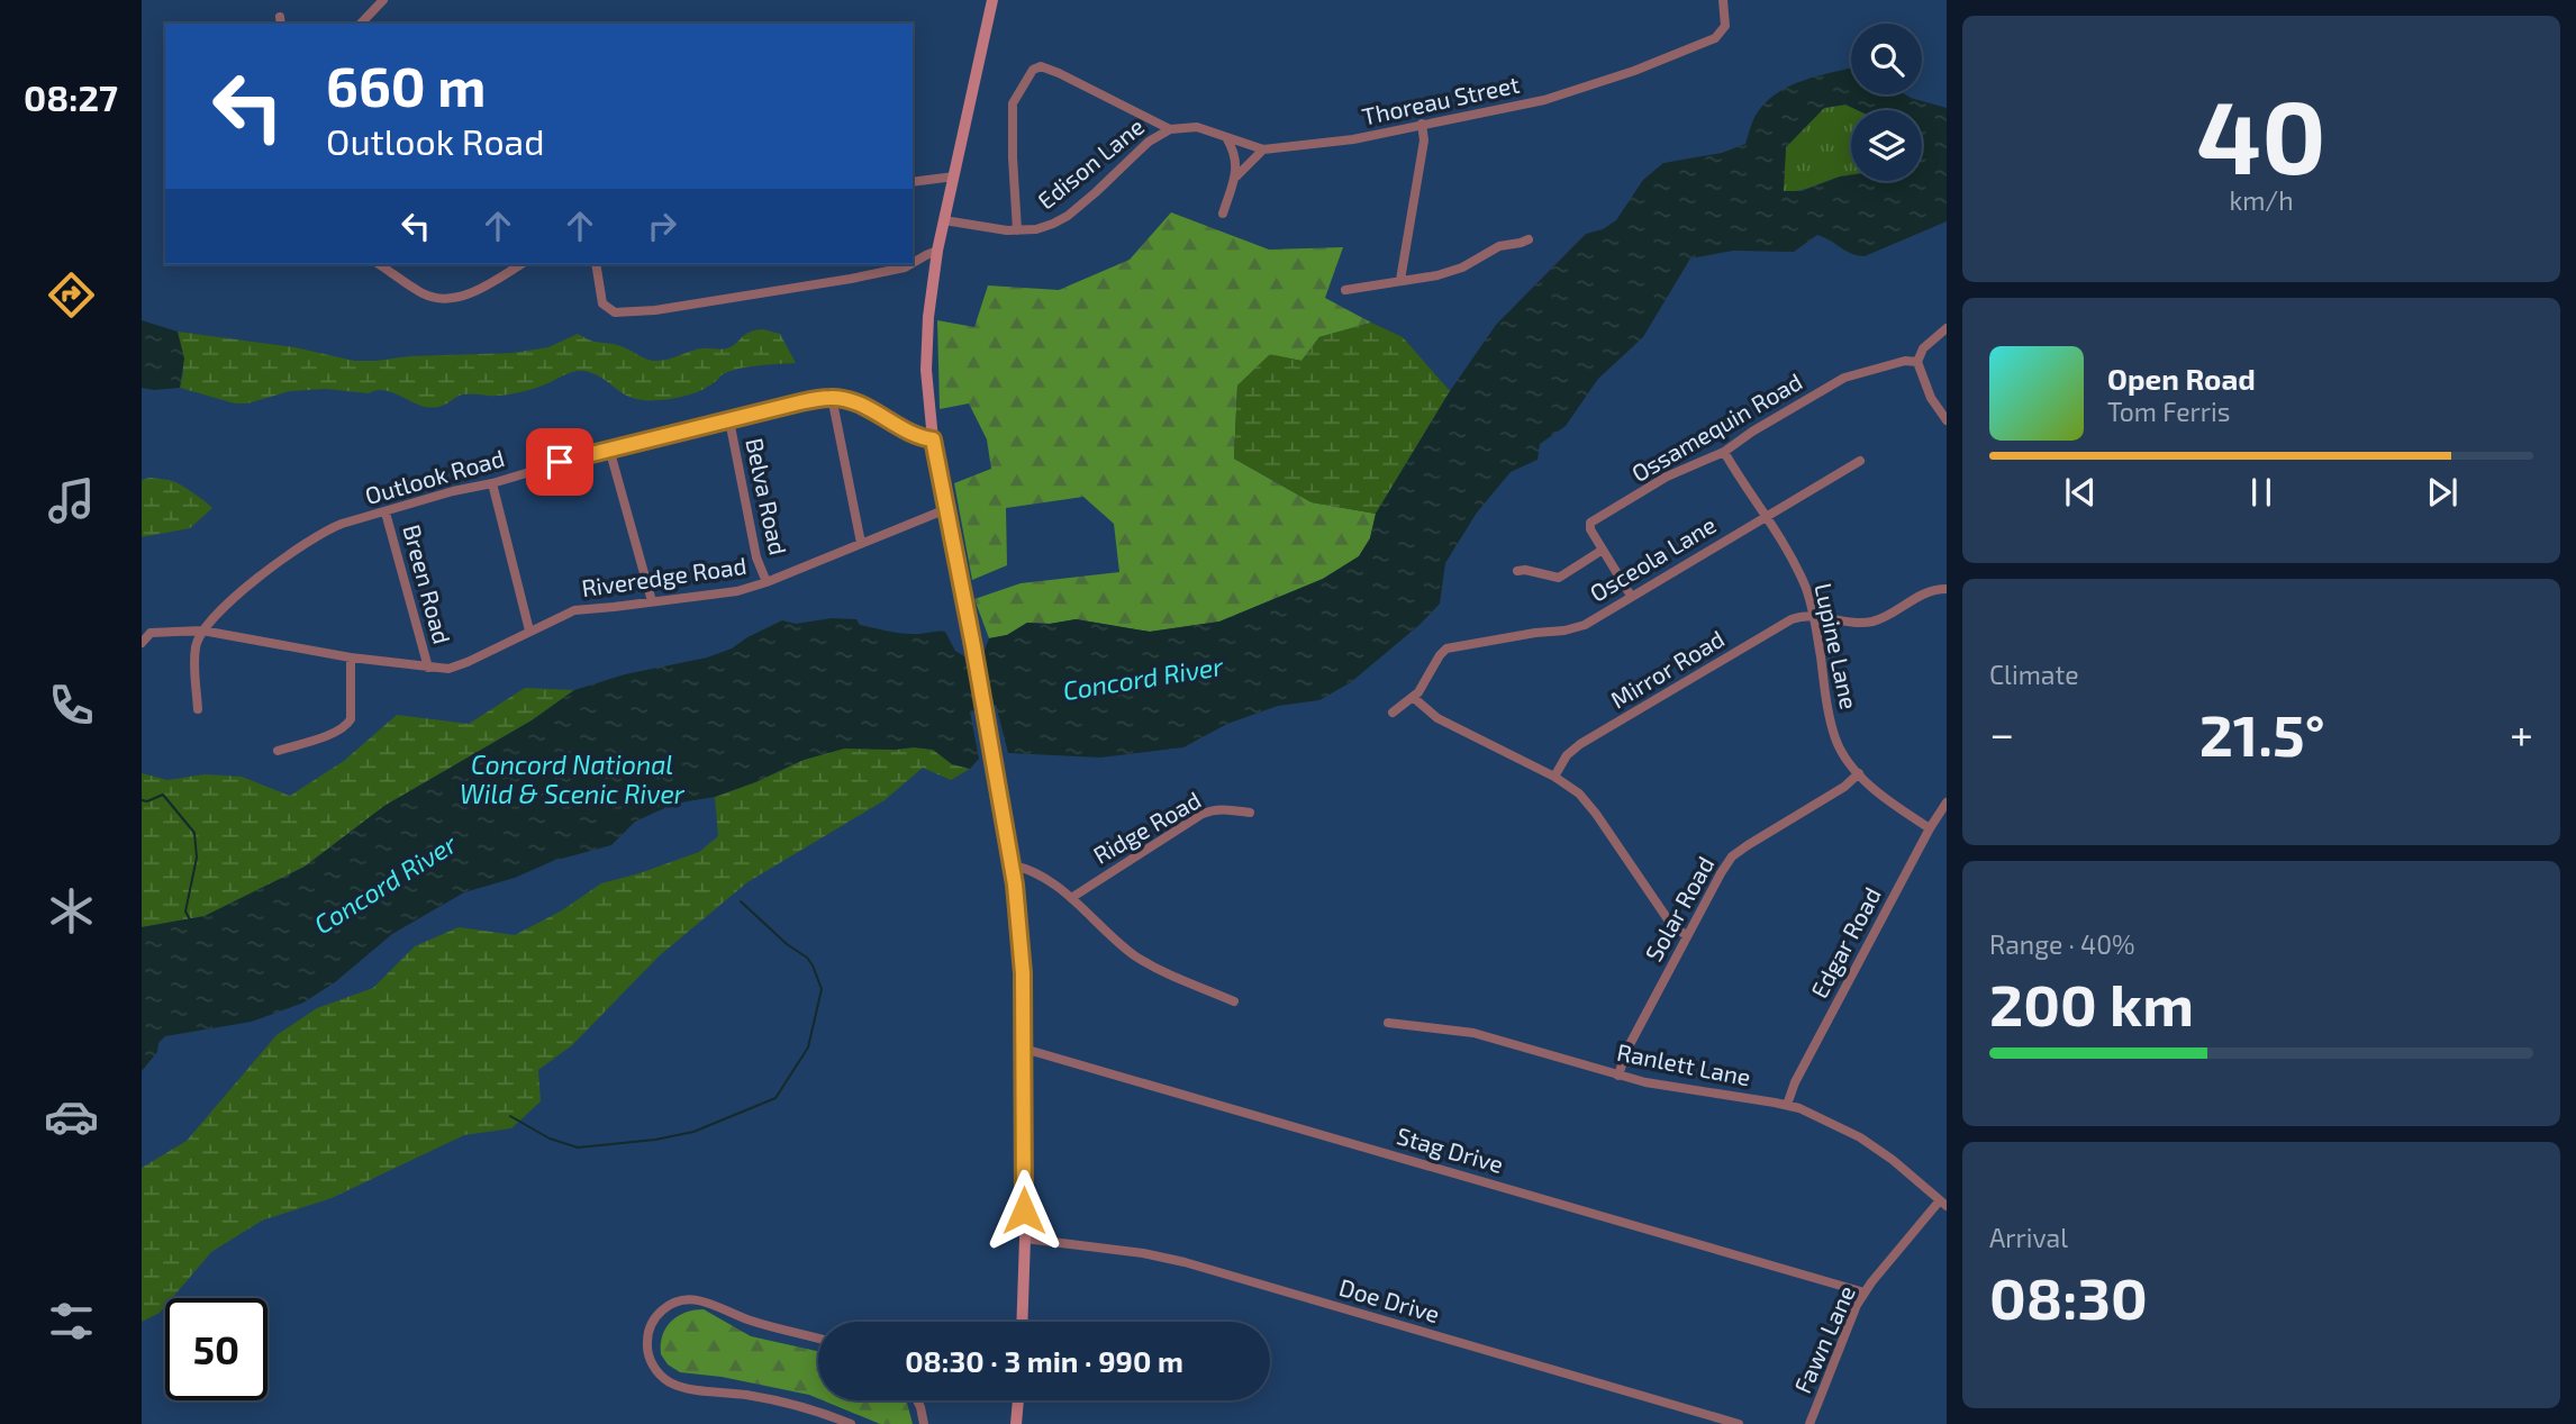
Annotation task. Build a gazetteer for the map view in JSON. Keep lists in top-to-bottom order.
{
  "streets": {
    "street": [
      "Thoreau Street",
      "Edison Lane",
      "Ossamequin Road",
      "Outlook Road",
      "Belva Road",
      "Osceola Lane",
      "Riveredge Road",
      "Breen Road",
      "Lupine Lane",
      "Mirror Road",
      "Ridge Road",
      "Solar Road",
      "Edgar Road",
      "Ranlett Lane",
      "Stag Drive",
      "Doe Drive",
      "Fawn Lane"
    ]
  },
  "crossings": [
    ["Thoreau Street", "Edison Lane"],
    ["Ossamequin Road", "Lupine Lane"],
    ["Outlook Road", "Belva Road"],
    ["Outlook Road", "Riveredge Road"],
    ["Outlook Road", "Breen Road"],
    ["Belva Road", "Riveredge Road"],
    ["Osceola Lane", "Lupine Lane"],
    ["Riveredge Road", "Breen Road"],
    ["Lupine Lane", "Mirror Road"],
    ["Lupine Lane", "Solar Road"],
    ["Lupine Lane", "Edgar Road"],
    ["Solar Road", "Ranlett Lane"],
    ["Edgar Road", "Ranlett Lane"],
    ["Ranlett Lane", "Fawn Lane"],
    ["Stag Drive", "Fawn Lane"]
  ],
  "water": ["Concord River", "Concord National Wild & Scenic River"],
  "page": {
    "tabs": "08:27",
    "tile": [
      ["40", "km/h"],
      "Climate",
      ["Range · 40%", "200 km"],
      ["Arrival", "08:30"]
    ],
    "turn": ["660 m", "Outlook Road"],
    "song": ["Open Road", "Tom Ferris"],
    "heat": ["−", "21.5°", "+"],
    "limit": "50",
    "trip": "08:30 · 3 min · 990 m"
  }
}
